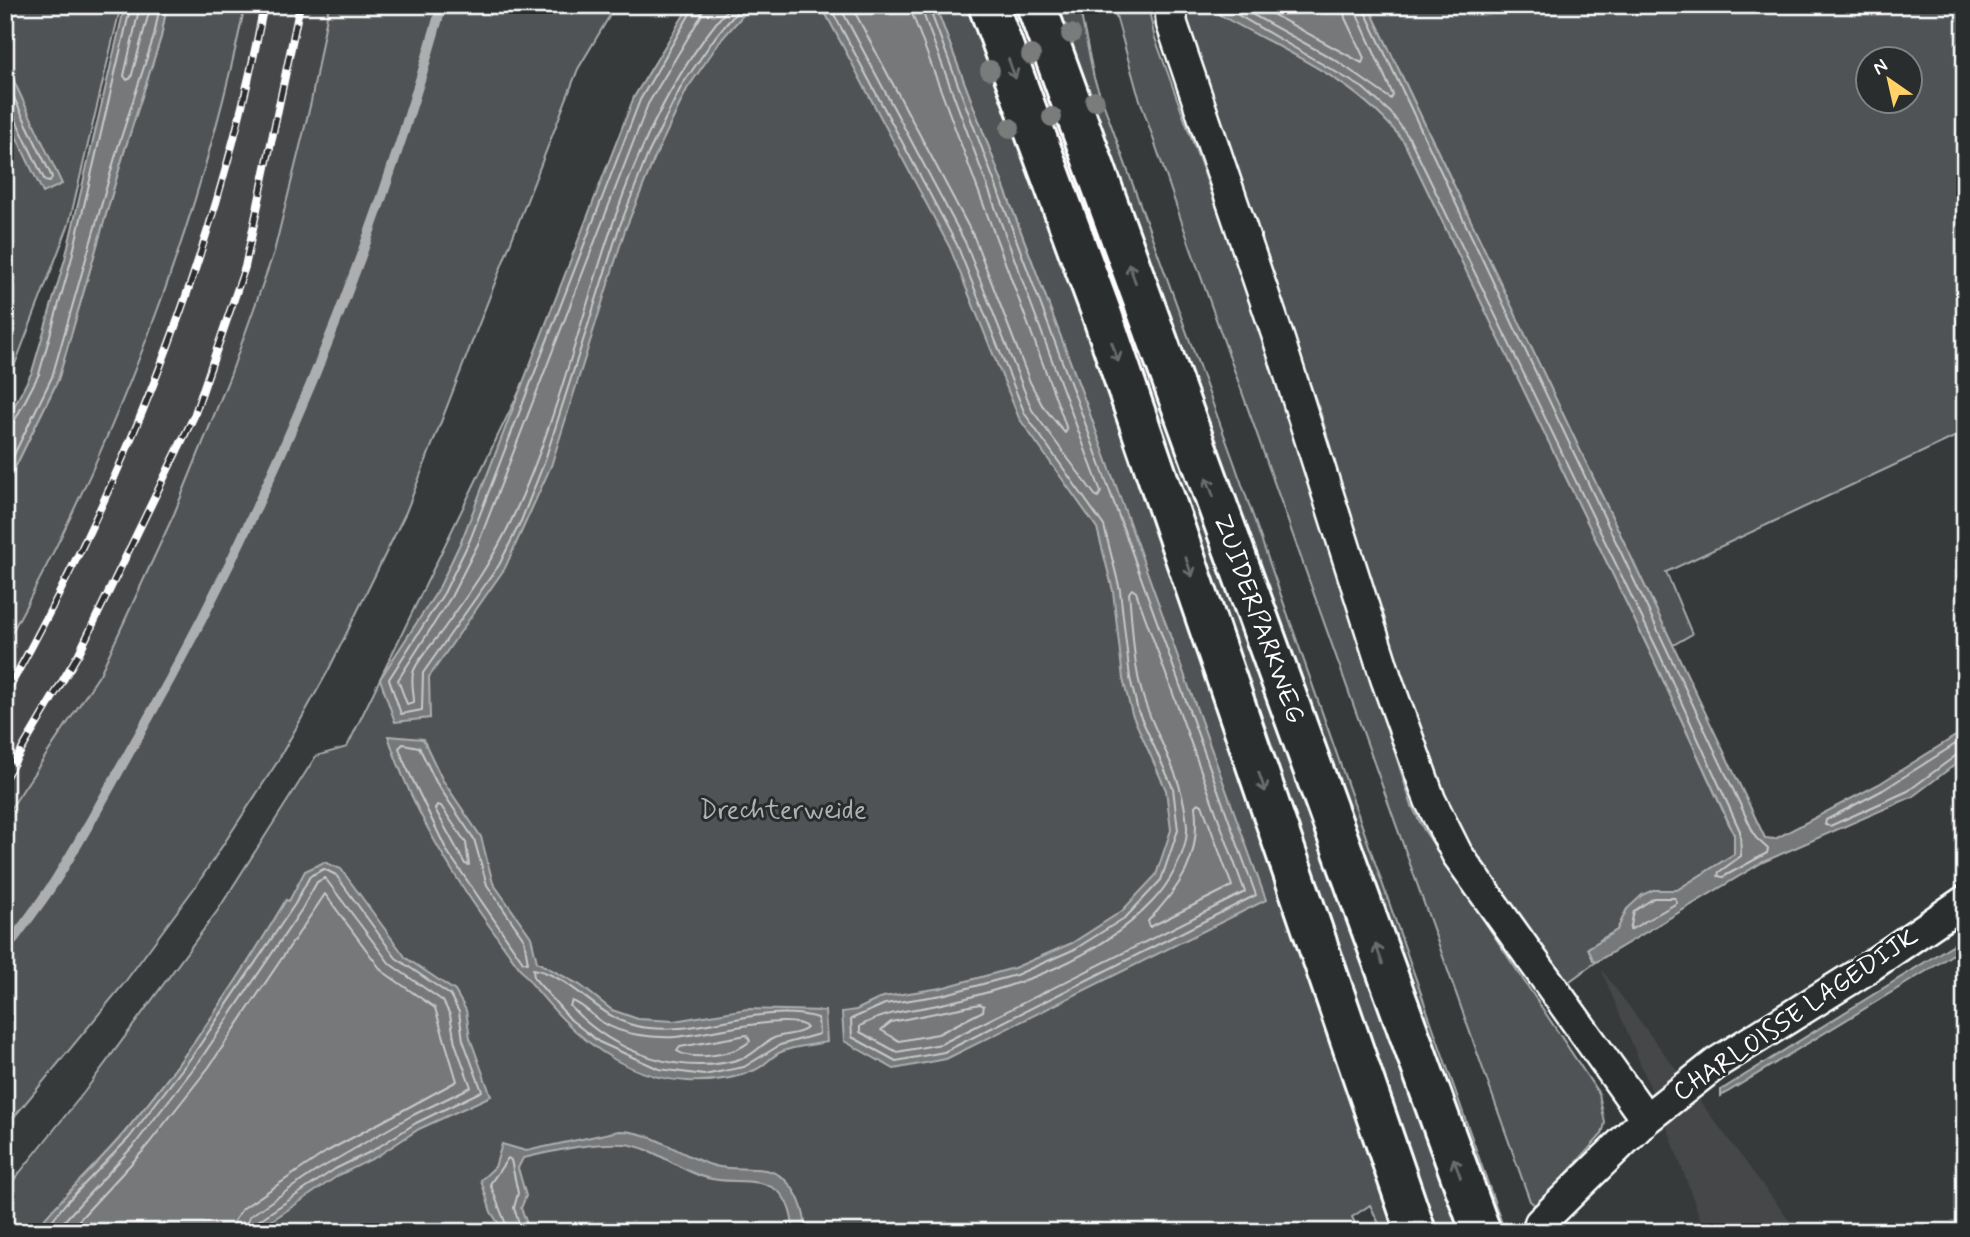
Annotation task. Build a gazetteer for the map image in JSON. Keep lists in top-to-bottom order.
{
  "streets": {
    "main road": ["ZUIDERPARKWEG"],
    "street": ["CHARLOISSE LAGEDIJK"]
  },
  "parks": ["Drechterweide"],
  "north": "top left"
}
